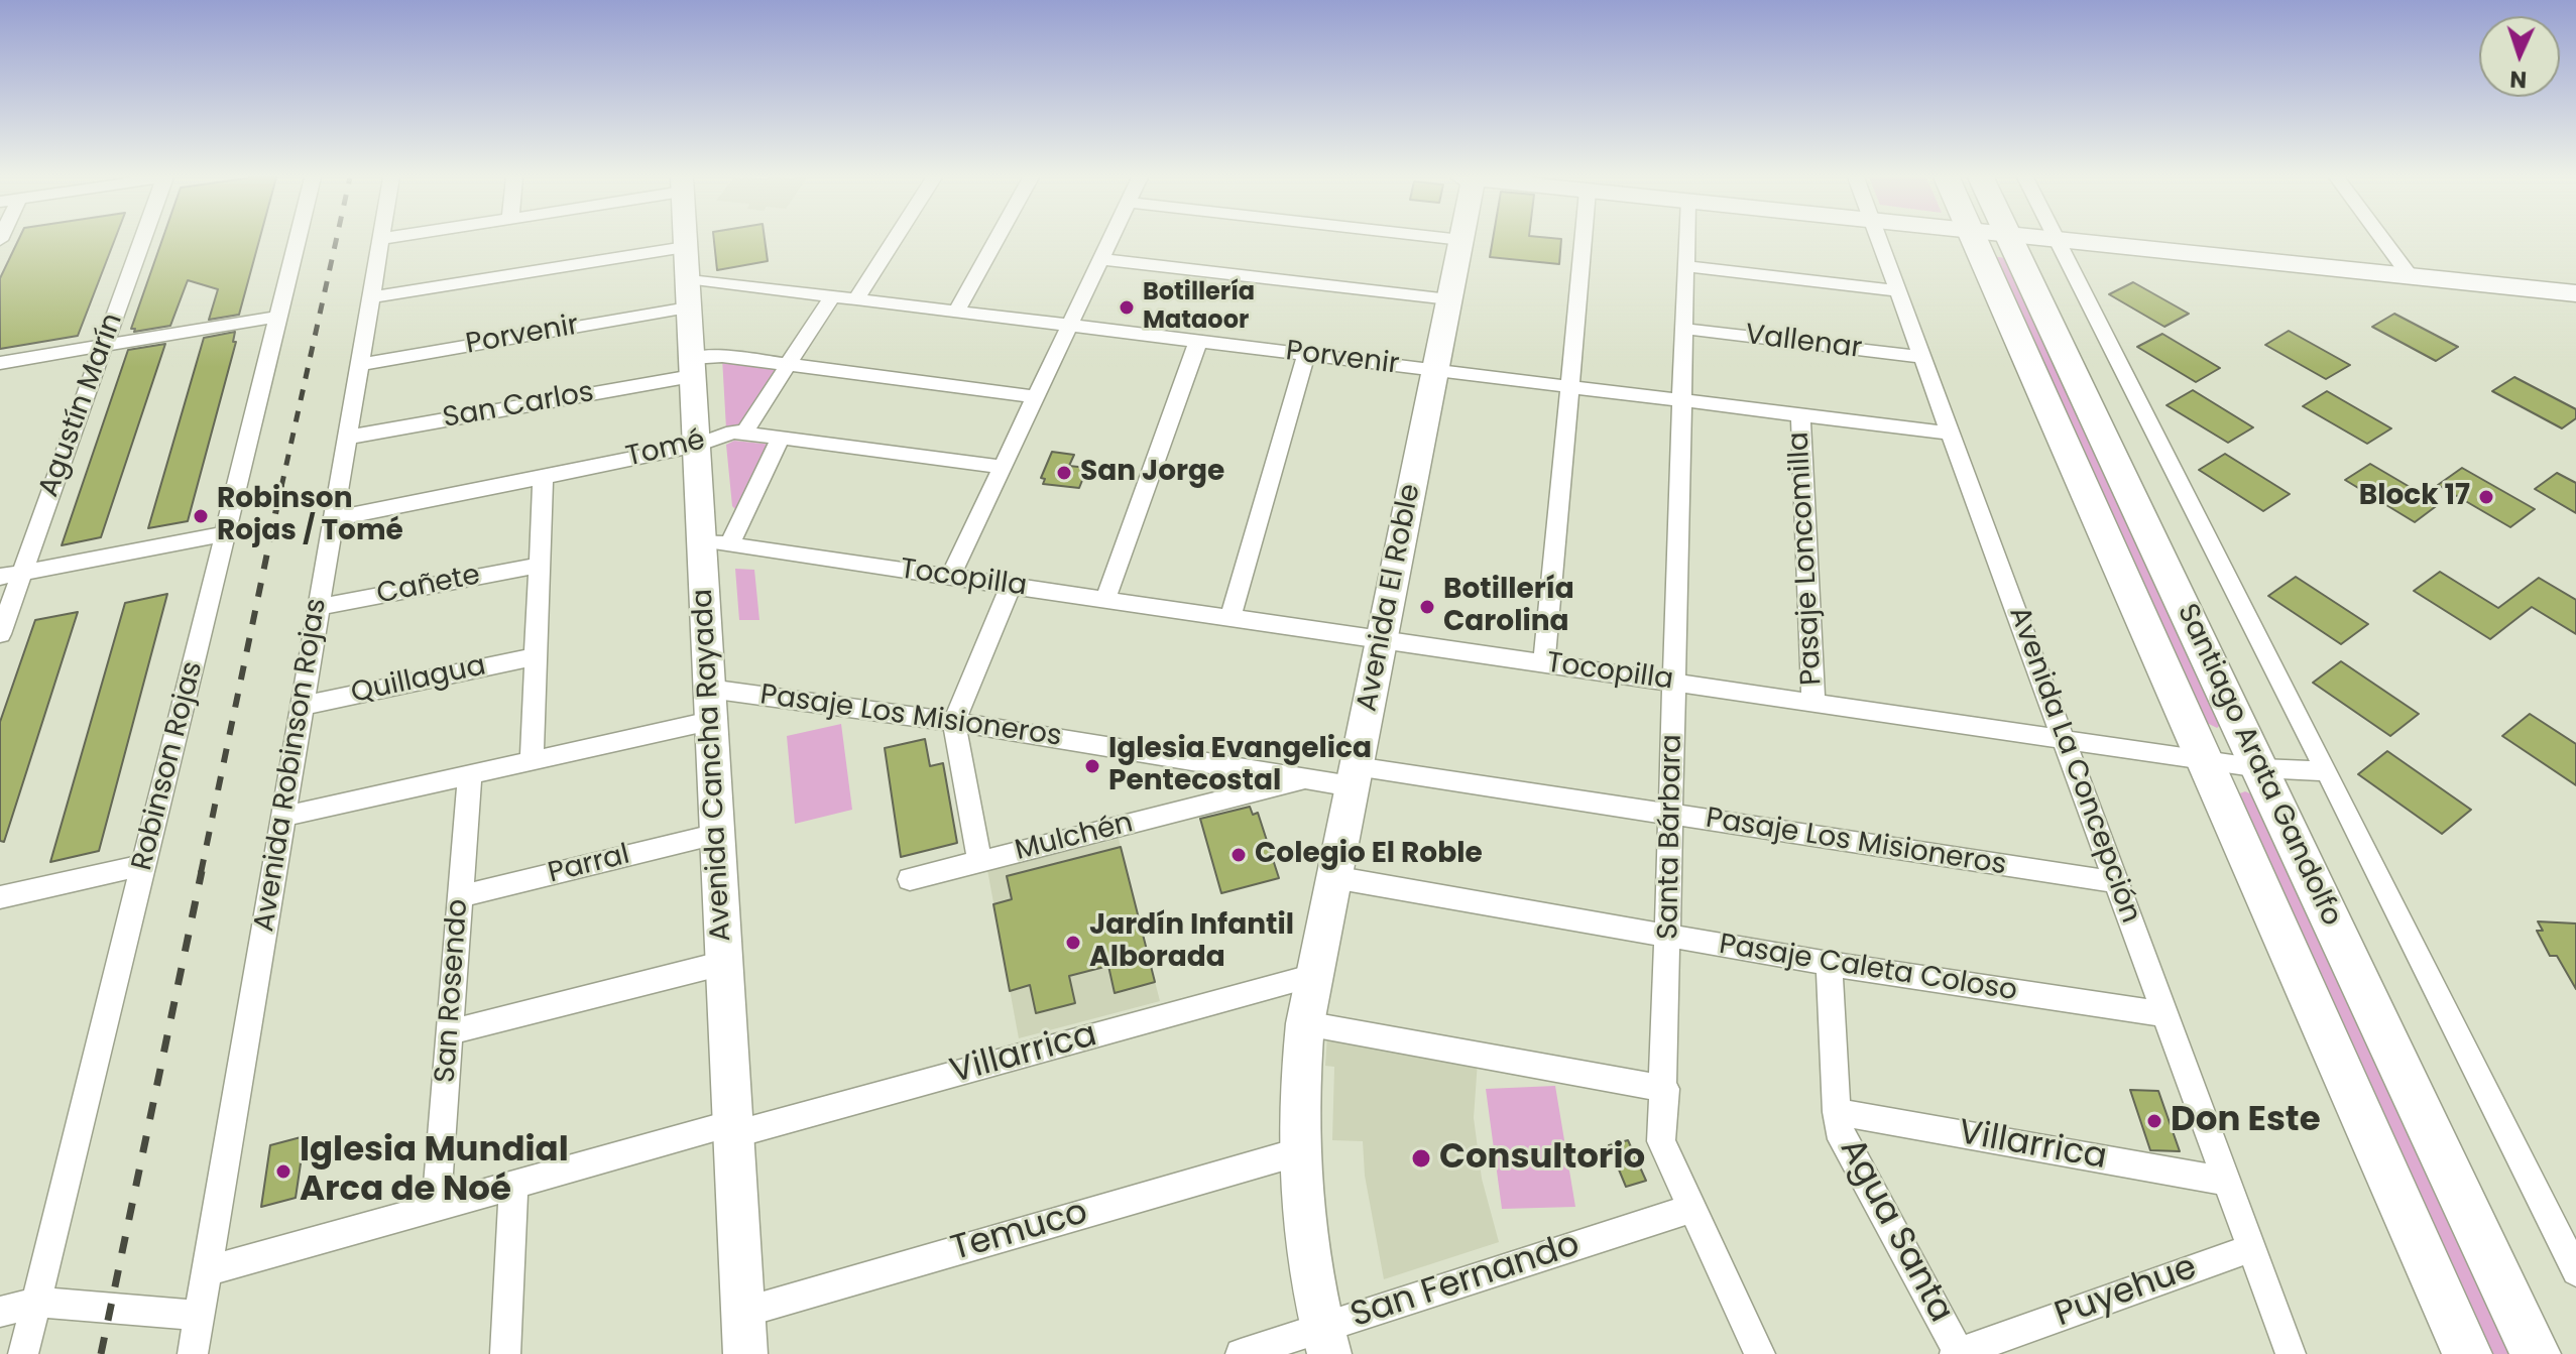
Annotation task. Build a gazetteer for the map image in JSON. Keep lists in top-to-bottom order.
{
  "streets": {
    "main road": ["Santiago Arata Gandolfo"],
    "street": [
      "Porvenir",
      "Vallenar",
      "Agustín Marín",
      "San Carlos",
      "Tomé",
      "Pasaje Loncomilla",
      "Tocopilla",
      "Cañete",
      "Avenida El Roble",
      "Quillagua",
      "Pasaje Los Misioneros",
      "Avenida Robinson Rojas",
      "Avenida Cancha Rayada",
      "Avenida La Concepción",
      "Robinson Rojas",
      "Santa Bárbara",
      "Mulchén",
      "Parral",
      "Pasaje Caleta Coloso",
      "San Rosendo",
      "Villarrica",
      "Agua Santa",
      "Temuco",
      "San Fernando",
      "Puyehue"
    ]
  },
  "crossings": [
    ["Porvenir", "Pasaje Loncomilla"],
    ["Porvenir", "Avenida El Roble"],
    ["Porvenir", "Avenida Robinson Rojas"],
    ["Porvenir", "Avenida Cancha Rayada"],
    ["Porvenir", "Avenida La Concepción"],
    ["Porvenir", "Santa Bárbara"],
    ["Vallenar", "Avenida La Concepción"],
    ["Vallenar", "Santa Bárbara"],
    ["San Carlos", "Avenida Robinson Rojas"],
    ["San Carlos", "Avenida Cancha Rayada"],
    ["Tomé", "Avenida Robinson Rojas"],
    ["Tomé", "Avenida Cancha Rayada"],
    ["Pasaje Loncomilla", "Tocopilla"],
    ["Tocopilla", "Avenida El Roble"],
    ["Tocopilla", "Avenida Cancha Rayada"],
    ["Tocopilla", "Avenida La Concepción"],
    ["Tocopilla", "Santiago Arata Gandolfo"],
    ["Tocopilla", "Santa Bárbara"],
    ["Cañete", "Avenida Robinson Rojas"],
    ["Avenida El Roble", "Pasaje Los Misioneros"],
    ["Avenida El Roble", "Pasaje Caleta Coloso"],
    ["Avenida El Roble", "Villarrica"],
    ["Avenida El Roble", "Temuco"],
    ["Avenida El Roble", "San Fernando"],
    ["Quillagua", "Avenida Robinson Rojas"],
    ["Pasaje Los Misioneros", "Avenida Robinson Rojas"],
    ["Pasaje Los Misioneros", "Avenida Cancha Rayada"],
    ["Pasaje Los Misioneros", "Avenida La Concepción"],
    ["Pasaje Los Misioneros", "Santa Bárbara"],
    ["Pasaje Los Misioneros", "Mulchén"],
    ["Pasaje Los Misioneros", "San Rosendo"],
    ["Avenida Robinson Rojas", "Villarrica"],
    ["Avenida Cancha Rayada", "Parral"],
    ["Avenida Cancha Rayada", "Villarrica"],
    ["Avenida Cancha Rayada", "Temuco"],
    ["Avenida La Concepción", "Pasaje Caleta Coloso"],
    ["Avenida La Concepción", "Villarrica"],
    ["Avenida La Concepción", "Puyehue"],
    ["Santa Bárbara", "Pasaje Caleta Coloso"],
    ["Santa Bárbara", "San Fernando"],
    ["Parral", "San Rosendo"],
    ["Pasaje Caleta Coloso", "Agua Santa"],
    ["San Rosendo", "Villarrica"],
    ["Villarrica", "Agua Santa"],
    ["Agua Santa", "Puyehue"]
  ],
  "places": [
    "Botillería Mataoor",
    "San Jorge",
    "Block 17",
    "Robinson Rojas / Tomé",
    "Botillería Carolina",
    "Iglesia Evangelica Pentecostal",
    "Colegio El Roble",
    "Jardín Infantil Alborada",
    "Don Este",
    "Consultorio",
    "Iglesia Mundial Arca de Noé"
  ],
  "north": "bottom"
}
